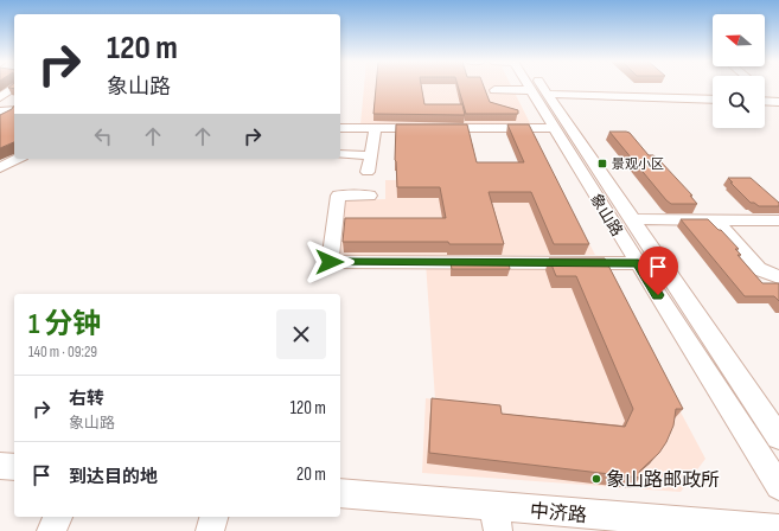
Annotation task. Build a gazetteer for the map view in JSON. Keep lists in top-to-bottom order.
{
  "streets": {
    "street": ["象山路", "中济路"]
  },
  "places": {
    "transit": ["景观小区"],
    "other": ["象山路邮政所"]
  },
  "north": "left",
  "page": {
    "turn": ["120 m", "象山路"],
    "heading": ["1 分钟", "140 m · 09:29"],
    "list": [
      {
        "name": "右转",
        "note": "象山路",
        "value": "120 m"
      },
      {
        "name": "到达目的地",
        "value": "20 m"
      }
    ]
  }
}
